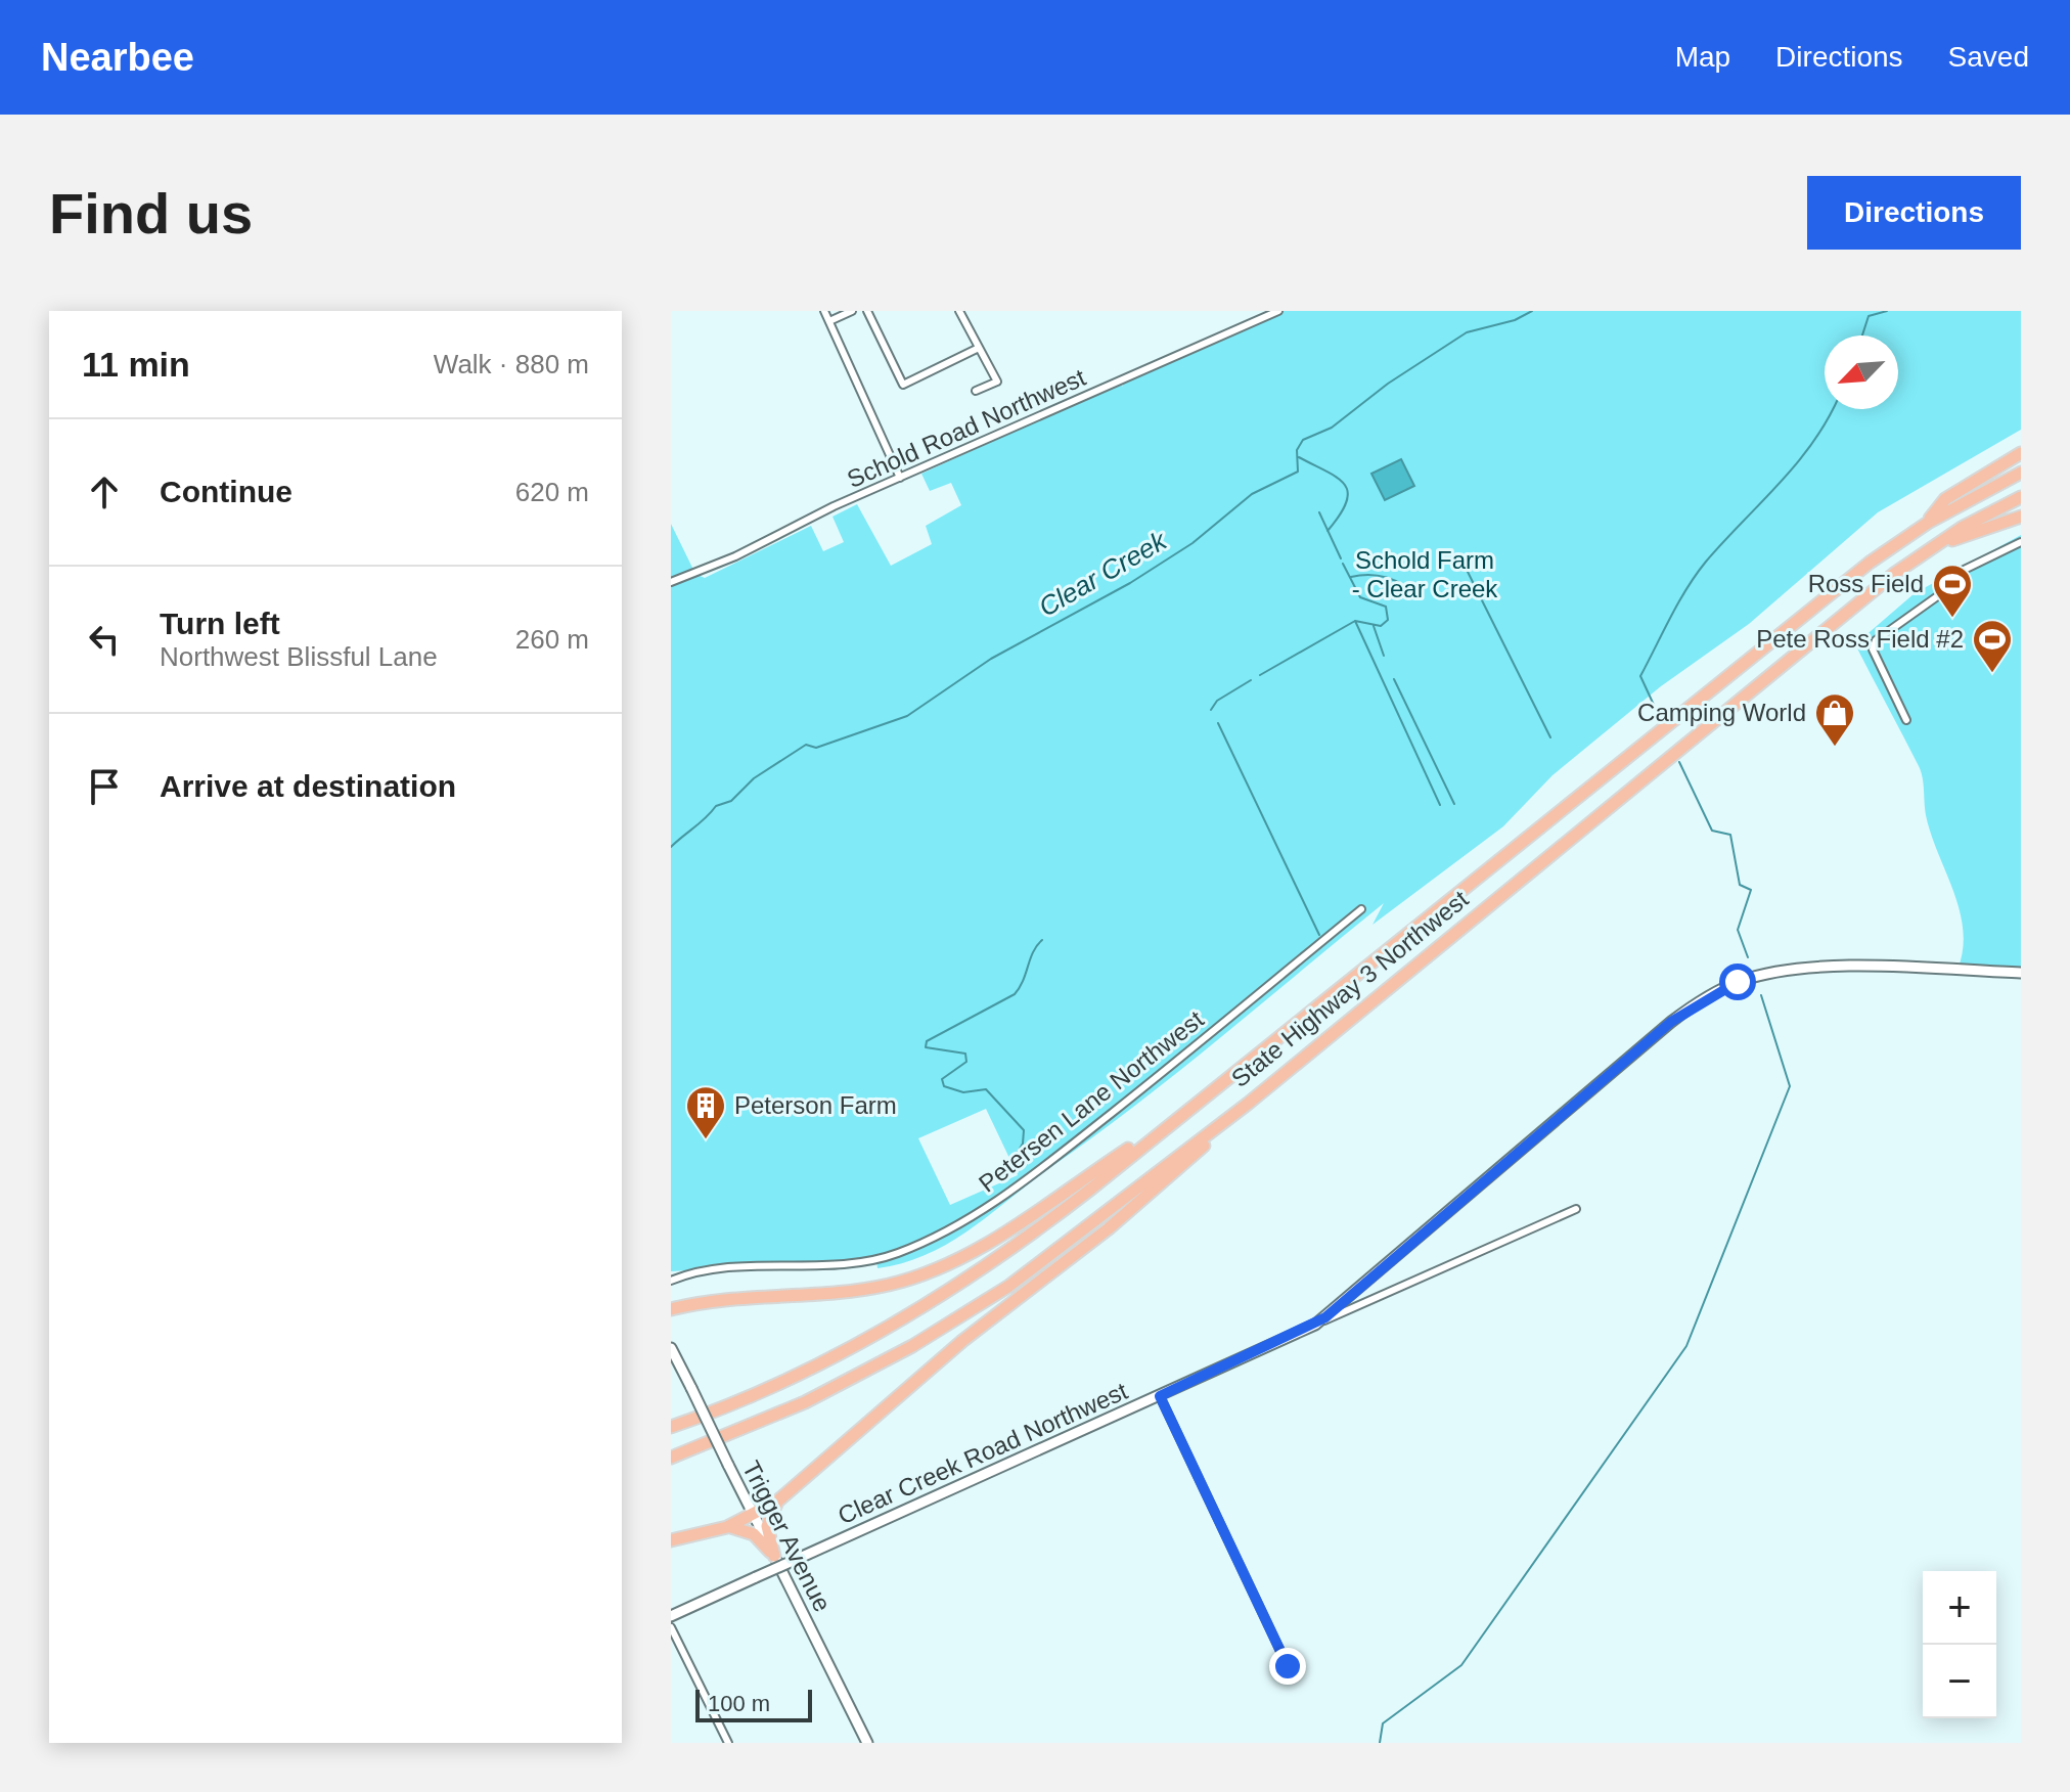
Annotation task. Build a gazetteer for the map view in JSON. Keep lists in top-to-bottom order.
{
  "streets": {
    "highway": ["State Highway 3 Northwest"],
    "main road": ["Clear Creek Road Northwest", "Trigger Avenue"],
    "street": ["Schold Road Northwest", "Petersen Lane Northwest"]
  },
  "water": ["Clear Creek"],
  "parks": ["Schold Farm - Clear Creek"],
  "places": {
    "sports": ["Ross Field", "Pete Ross Field #2"],
    "shop": ["Camping World"],
    "building": ["Peterson Farm"]
  },
  "scale_bar": "100 m",
  "north": "bottom left",
  "page": {
    "header": "Nearbee",
    "nav": ["Map", "Directions", "Saved"],
    "buttons": "Directions",
    "title": "Find us",
    "heading": ["11 min", "Walk · 880 m"],
    "list": [
      ["Continue", "620 m"],
      ["Turn left", "Northwest Blissful Lane", "260 m"],
      "Arrive at destination"
    ],
    "map_buttons": ["+", "−"],
    "scale": "100 m"
  }
}
